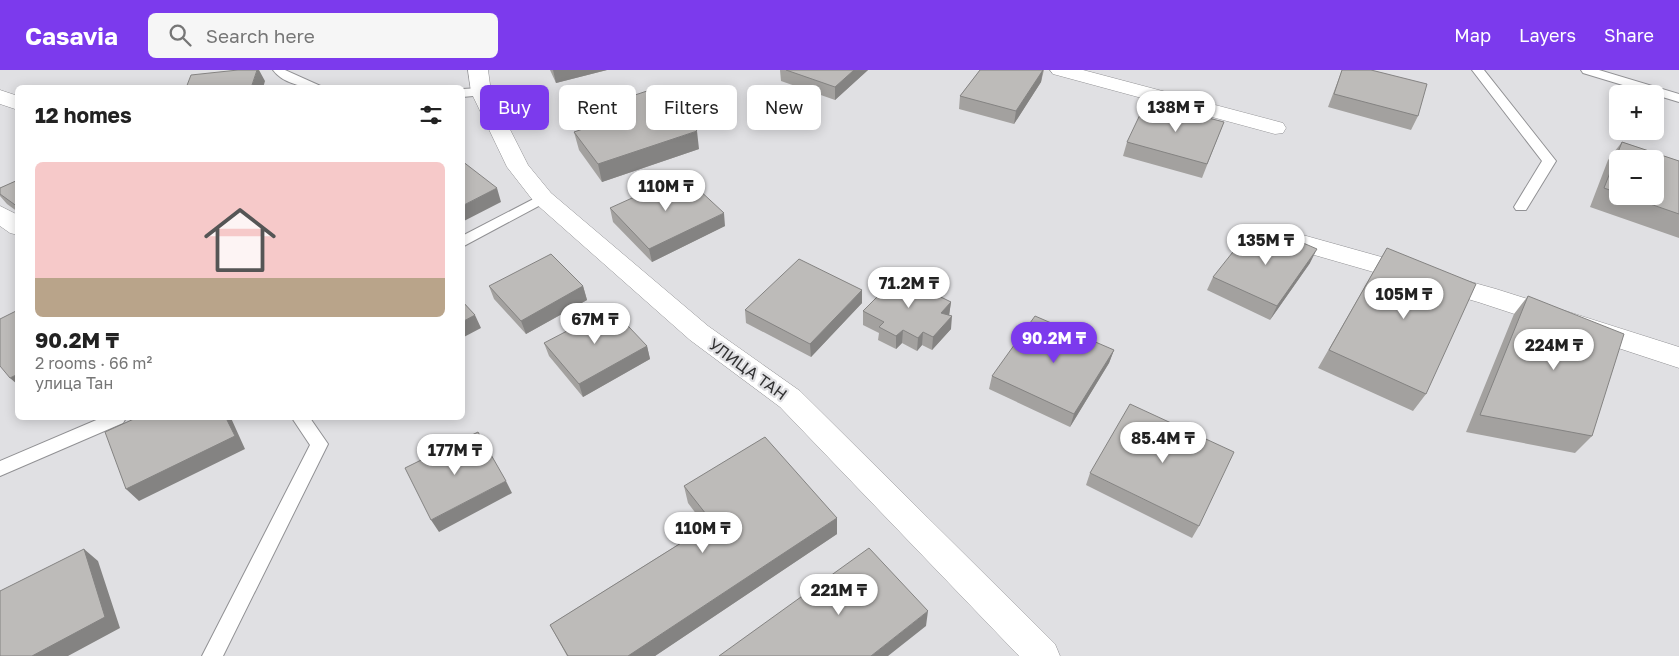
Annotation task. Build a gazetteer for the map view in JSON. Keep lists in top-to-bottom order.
{
  "streets": {
    "street": ["УЛИЦА ТАН"]
  },
  "page": {
    "header": "Casavia",
    "search": "Search here",
    "nav": ["Map", "Layers", "Share"],
    "map_buttons": ["+", "−"],
    "chip": [
      "Buy",
      "Rent",
      "Filters",
      "New"
    ],
    "heading": "12 homes",
    "price": [
      "138M ₸",
      "110M ₸",
      "135M ₸",
      "71.2M ₸",
      "105M ₸",
      "67M ₸",
      "90.2M ₸",
      "224M ₸",
      "85.4M ₸",
      "177M ₸",
      "110M ₸",
      "221M ₸"
    ],
    "list": [
      {
        "name": "90.2M ₸",
        "note": "2 rooms · 66 m² · улица Тан"
      }
    ]
  }
}
